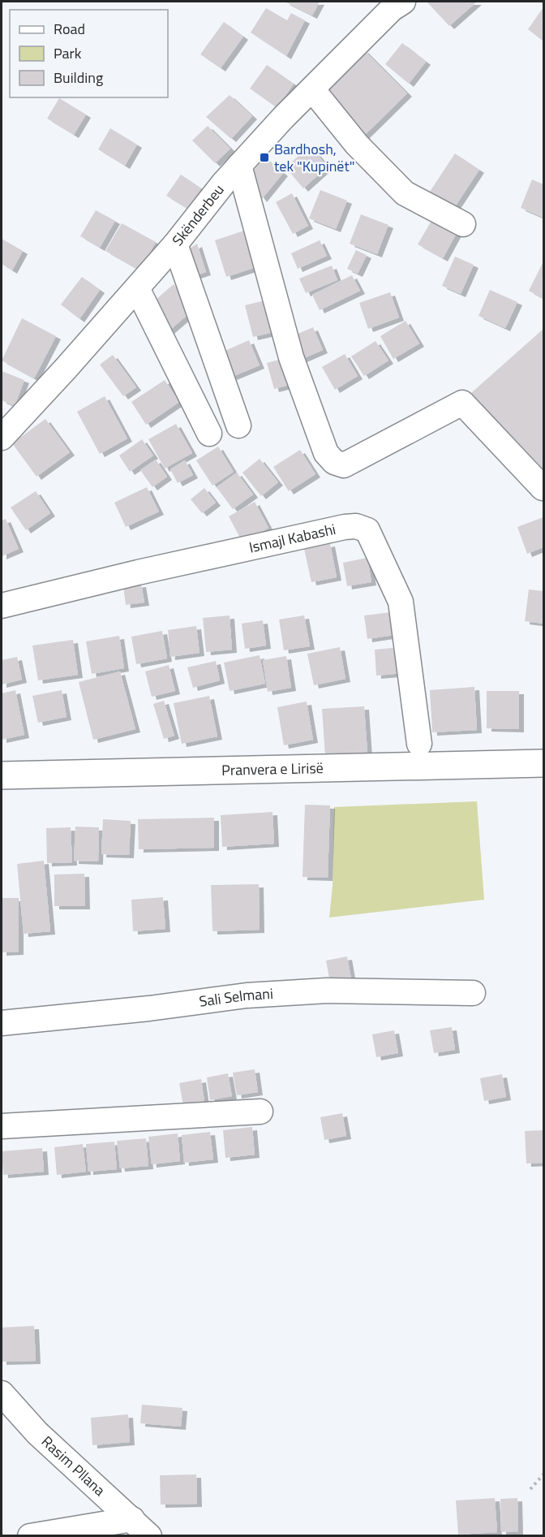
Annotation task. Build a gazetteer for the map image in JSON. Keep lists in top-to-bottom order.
{
  "streets": {
    "main road": ["Pranvera e Lirisë"],
    "street": [
      "Skënderbeu",
      "Ismajl Kabashi",
      "Sali Selmani",
      "Rasim Pllana"
    ]
  },
  "places": {
    "transit": ["Bardhosh, tek \"Kupinët\""]
  },
  "legend": ["Road", "Park", "Building"]
}
